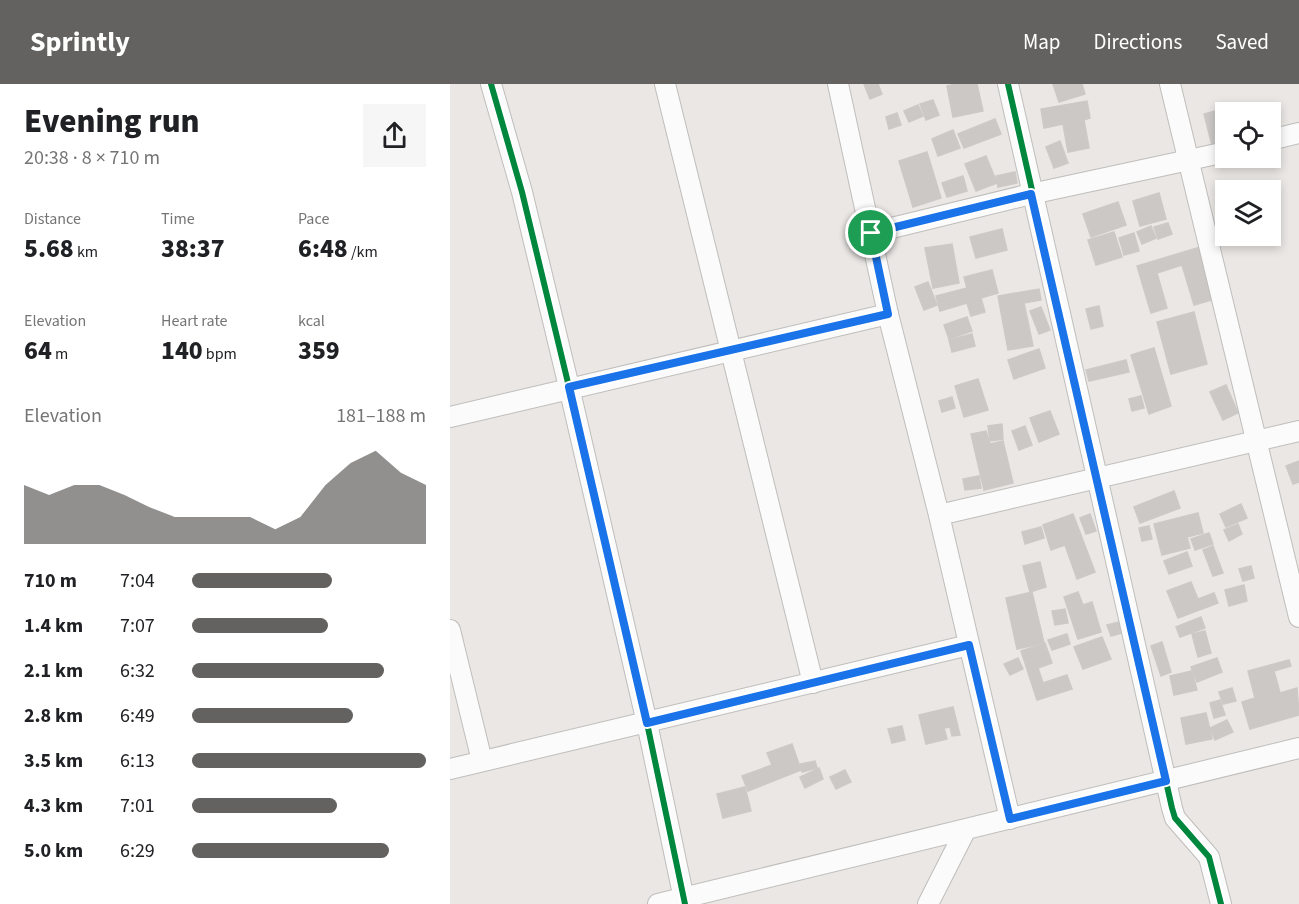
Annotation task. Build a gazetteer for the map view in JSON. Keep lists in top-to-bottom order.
{
  "page": {
    "header": "Sprintly",
    "nav": ["Map", "Directions", "Saved"],
    "heading": ["Evening run", "20:38 · 8 × 710 m"],
    "stats": [
      ["Distance", "5.68 km"],
      ["Time", "38:37"],
      ["Pace", "6:48 /km"],
      ["Elevation", "64 m"],
      ["Heart rate", "140 bpm"],
      ["kcal", "359"]
    ],
    "chart": ["Elevation", "181–188 m"],
    "list": [
      {
        "name": "710 m",
        "note": "7:04"
      },
      {
        "name": "1.4 km",
        "note": "7:07"
      },
      {
        "name": "2.1 km",
        "note": "6:32"
      },
      {
        "name": "2.8 km",
        "note": "6:49"
      },
      {
        "name": "3.5 km",
        "note": "6:13"
      },
      {
        "name": "4.3 km",
        "note": "7:01"
      },
      {
        "name": "5.0 km",
        "note": "6:29"
      }
    ]
  }
}
